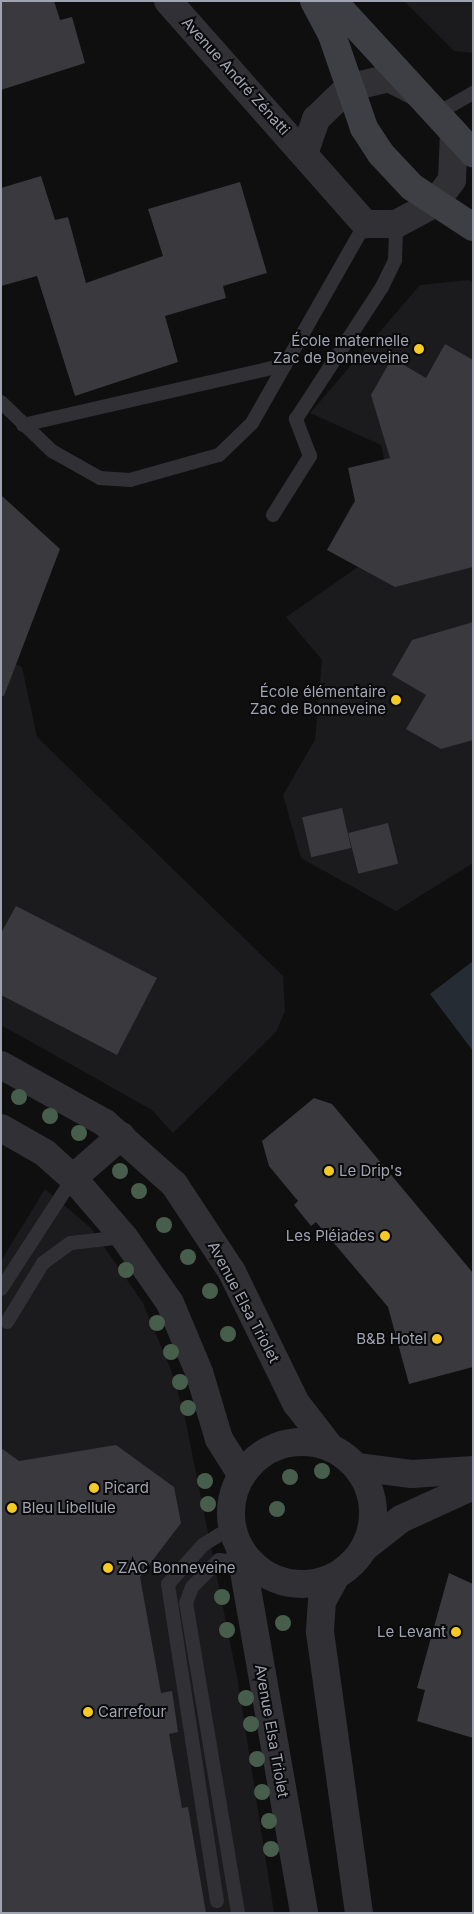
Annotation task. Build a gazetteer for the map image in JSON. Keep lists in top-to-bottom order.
{
  "streets": {
    "street": ["Avenue André Zénatti", "Avenue Elsa Triolet"]
  },
  "places": [
    "École maternelle Zac de Bonneveine",
    "École élémentaire Zac de Bonneveine",
    "Le Drip's",
    "Les Pléiades",
    "B&B Hotel",
    "Picard",
    "Bleu Libellule",
    "ZAC Bonneveine",
    "Le Levant",
    "Carrefour"
  ]
}
